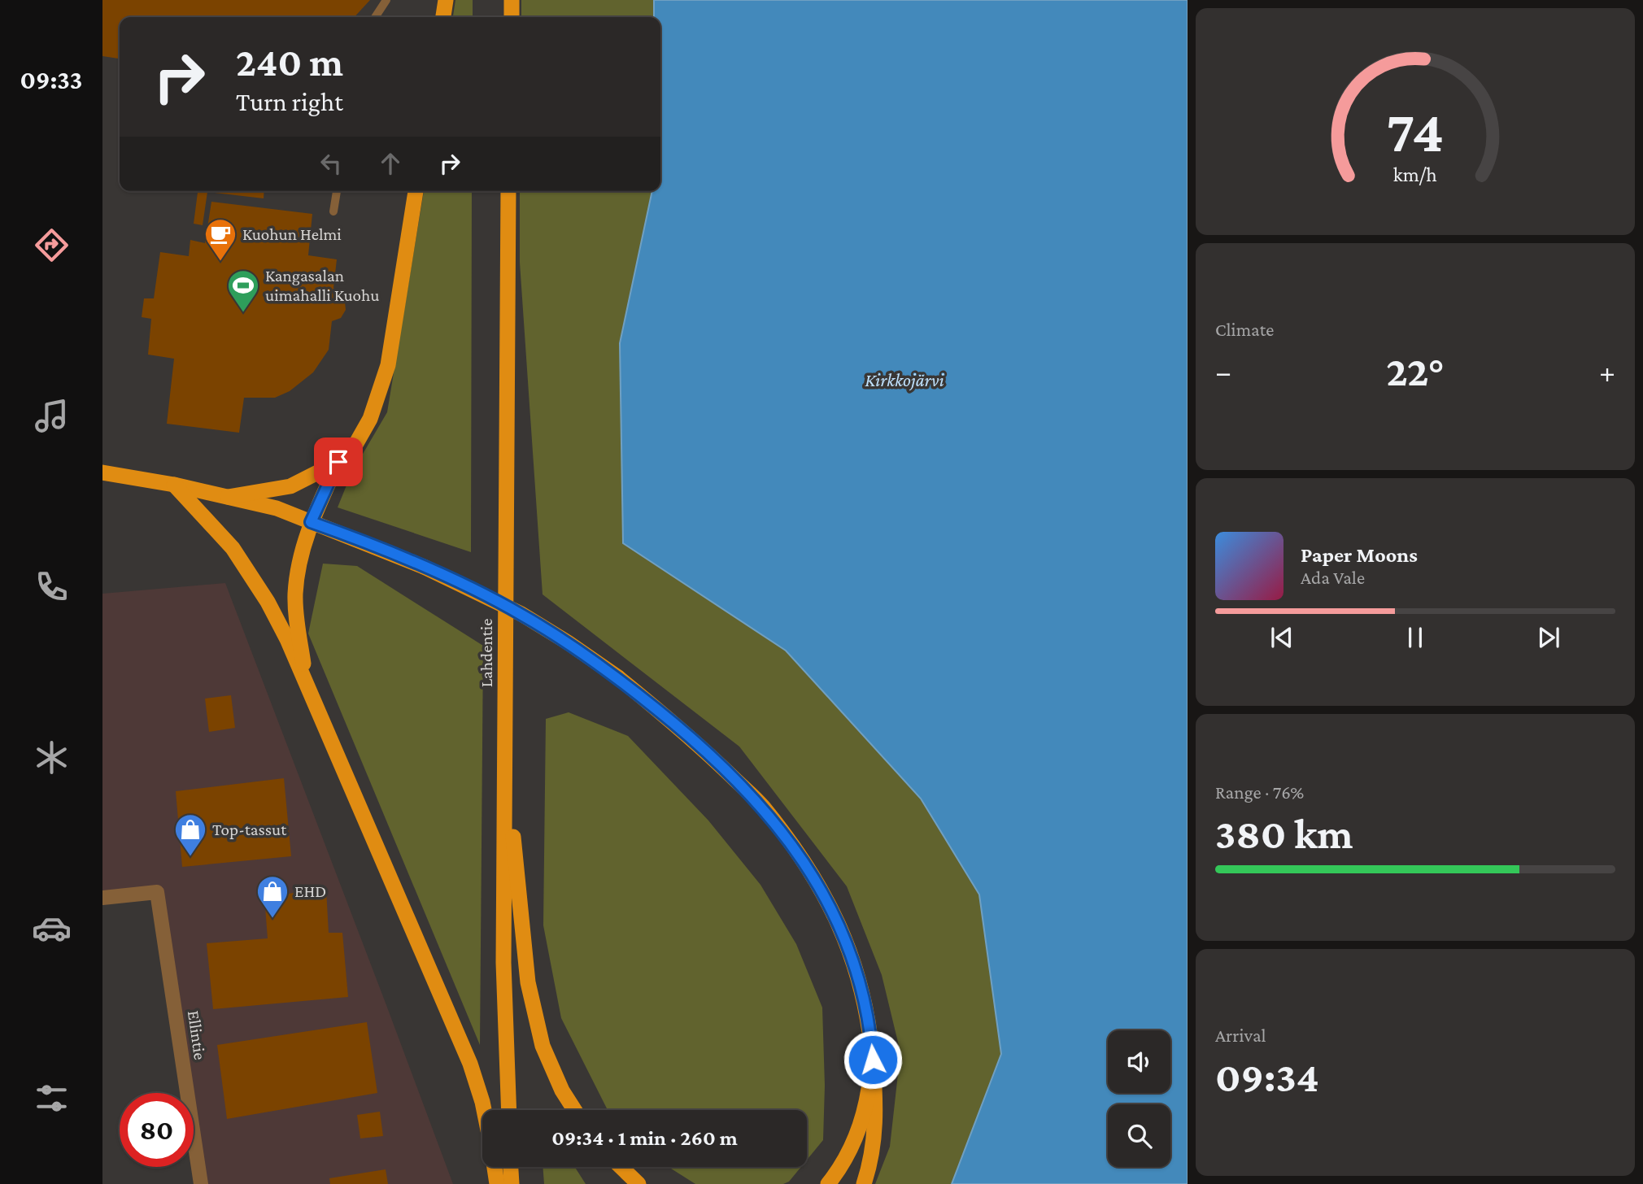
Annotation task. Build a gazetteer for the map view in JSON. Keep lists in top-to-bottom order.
{
  "streets": {
    "highway": ["Lahdentie"],
    "street": ["Ellintie"]
  },
  "water": ["Kirkkojärvi"],
  "places": {
    "cafe": ["Kuohun Helmi"],
    "sports": ["Kangasalan uimahalli Kuohu"],
    "shop": ["Top-tassut", "EHD"]
  },
  "page": {
    "tabs": "09:33",
    "turn": ["240 m", "Turn right"],
    "tile": [
      "Climate",
      ["Range · 76%", "380 km"],
      ["Arrival", "09:34"]
    ],
    "heat": ["−", "22°", "+"],
    "song": ["Paper Moons", "Ada Vale"],
    "limit": "80",
    "trip": "09:34 · 1 min · 260 m",
    "gauge": ["74", "km/h"]
  }
}
